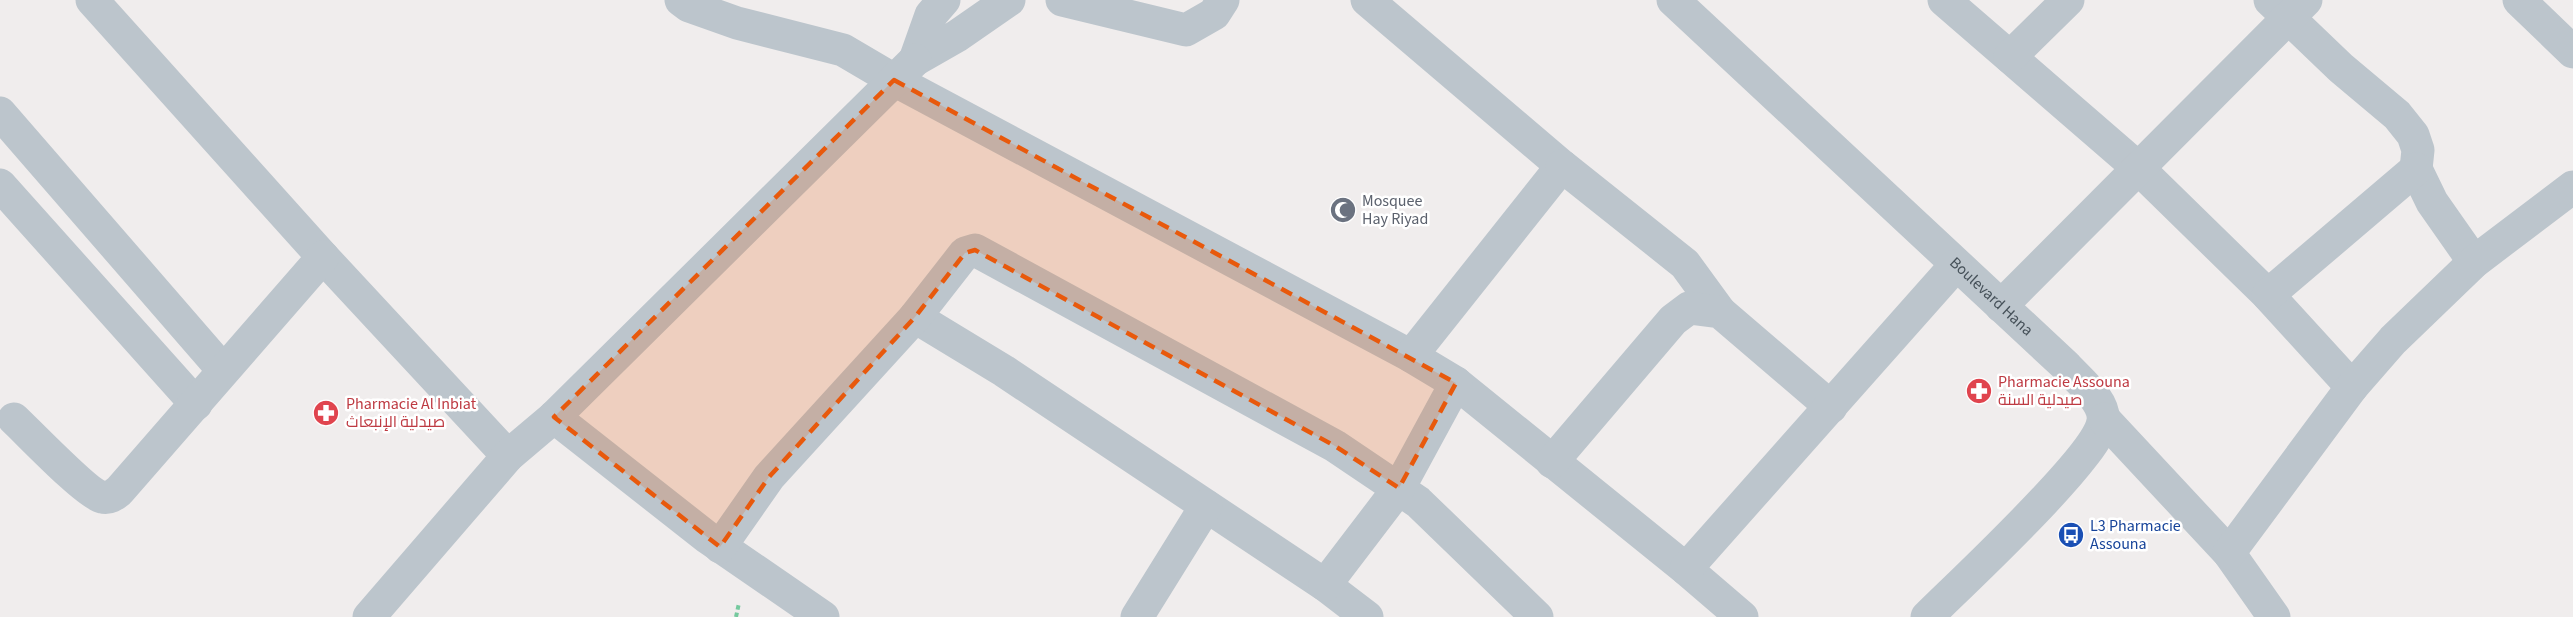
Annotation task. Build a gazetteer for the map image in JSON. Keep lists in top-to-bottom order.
{
  "streets": {
    "street": ["Boulevard Hana"]
  },
  "places": {
    "mosque": ["Mosquee Hay Riyad"],
    "pharmacy": ["Pharmacie Assouna صيدلية السنة", "Pharmacie Al Inbiat صيدلية الإنبعاث"],
    "bus stop": ["L3 Pharmacie Assouna"]
  }
}
